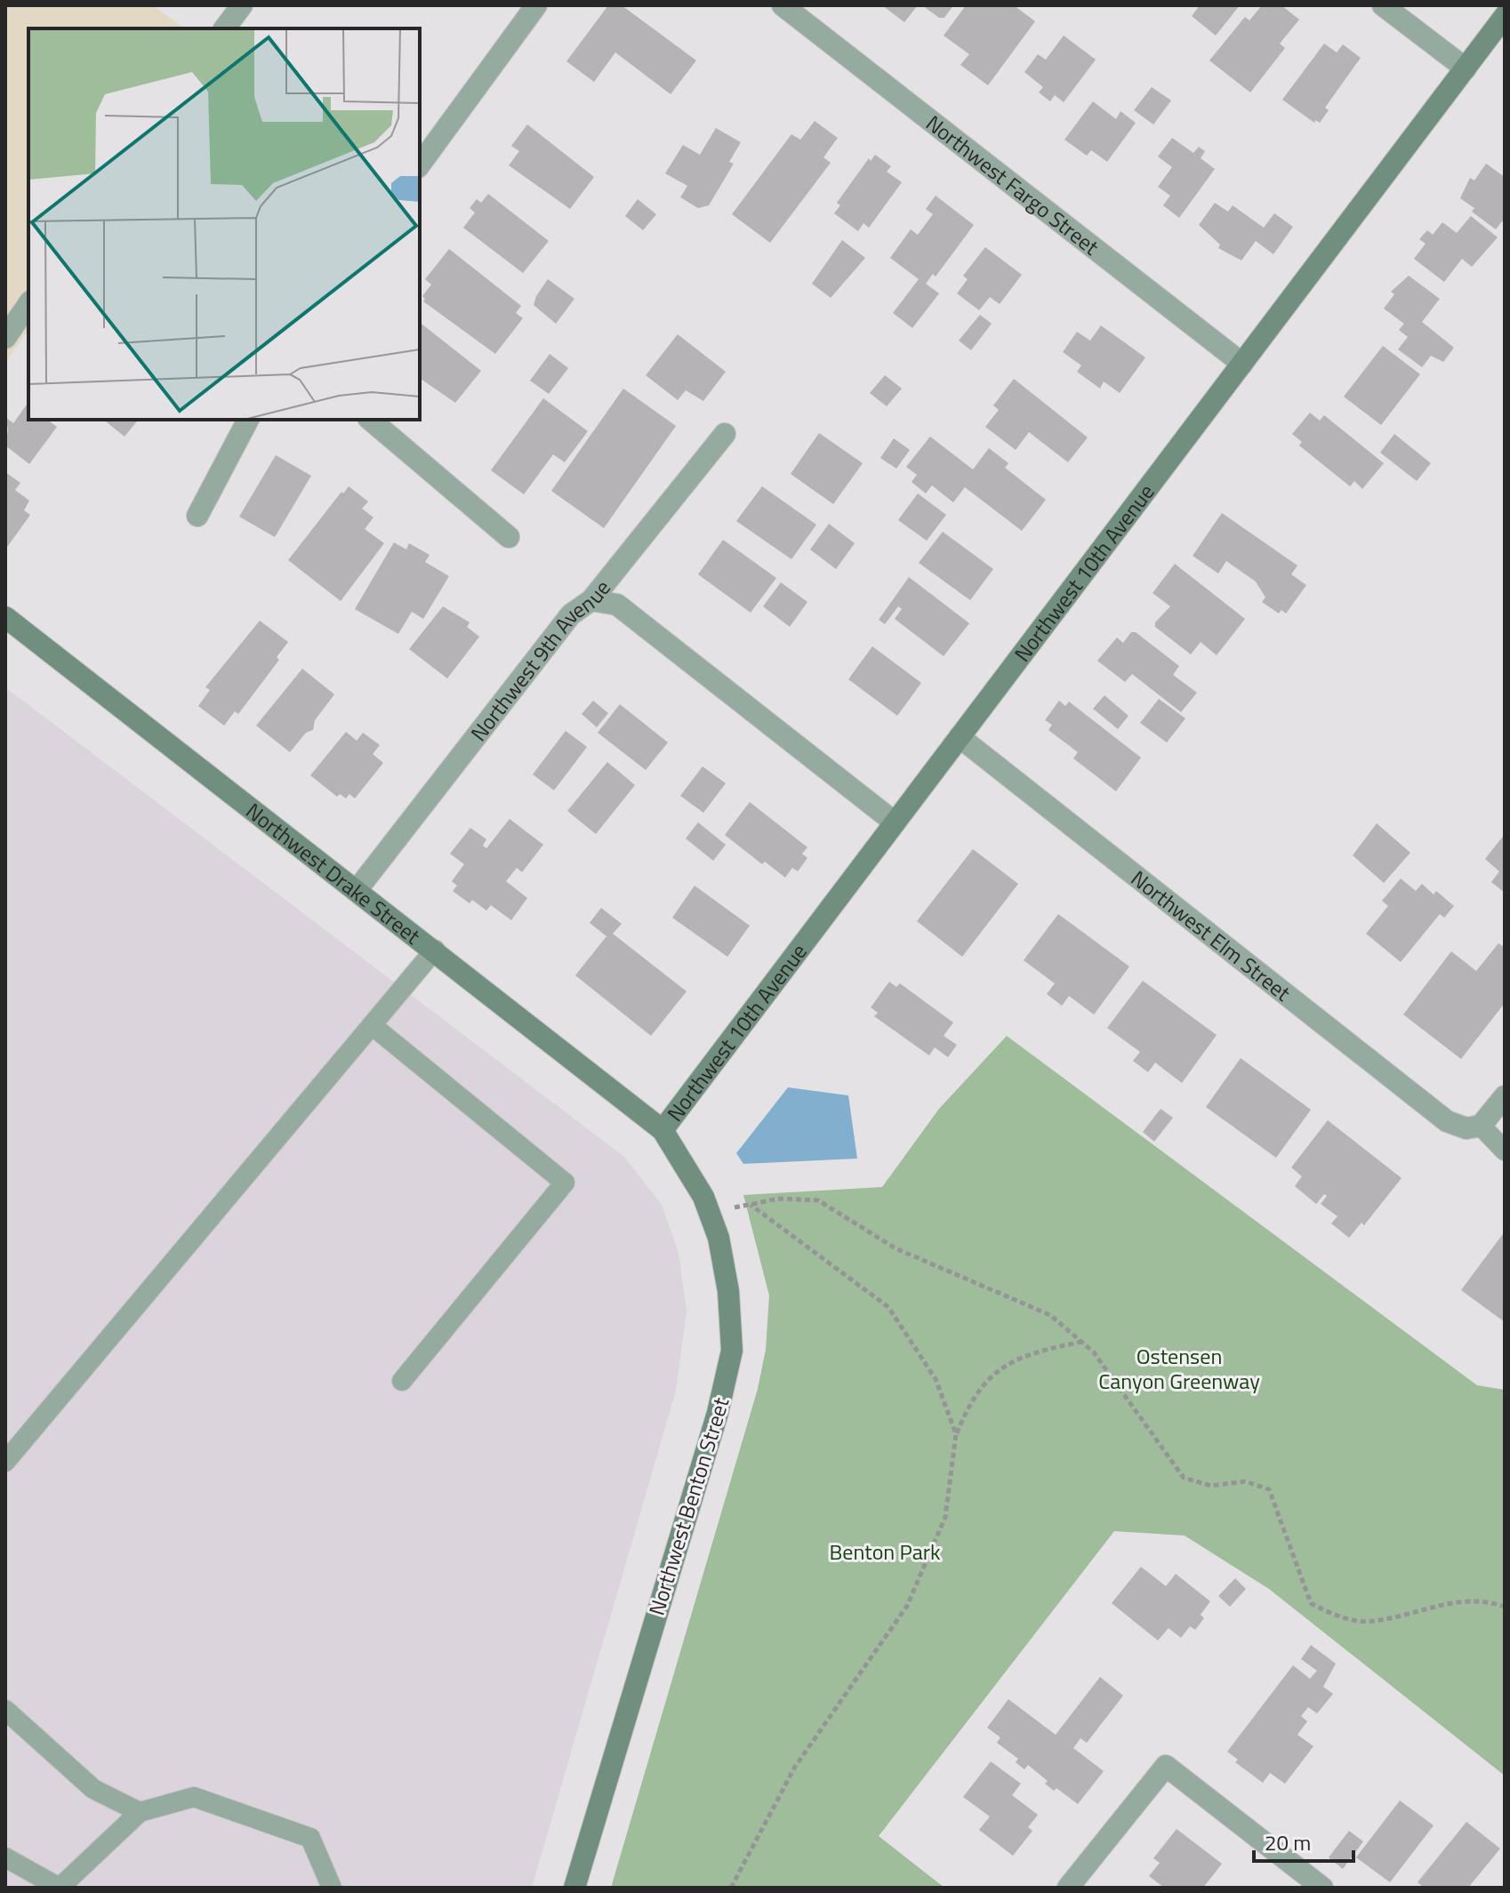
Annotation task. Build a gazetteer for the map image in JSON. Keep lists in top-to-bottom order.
{
  "streets": {
    "street": [
      "Northwest Fargo Street",
      "Northwest 10th Avenue",
      "Northwest 9th Avenue",
      "Northwest Drake Street",
      "Northwest Elm Street",
      "Northwest Benton Street"
    ]
  },
  "crossings": [
    ["Northwest Fargo Street", "Northwest 10th Avenue"],
    ["Northwest 10th Avenue", "Northwest Drake Street"],
    ["Northwest 10th Avenue", "Northwest Elm Street"],
    ["Northwest 10th Avenue", "Northwest Benton Street"],
    ["Northwest 9th Avenue", "Northwest Drake Street"],
    ["Northwest Drake Street", "Northwest Benton Street"]
  ],
  "parks": ["Ostensen Canyon Greenway", "Benton Park"],
  "scale_bar": "20 m"
}
